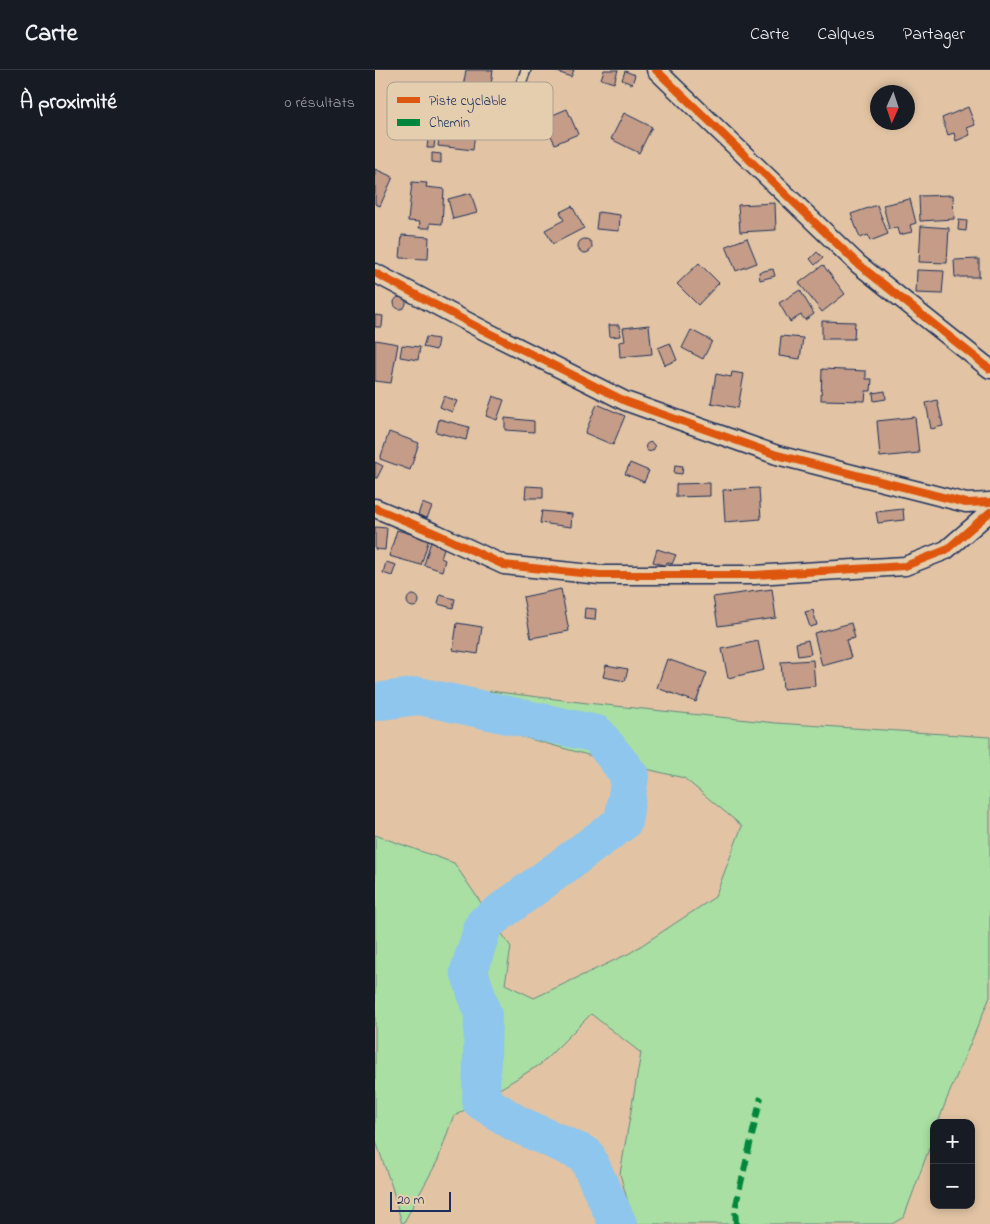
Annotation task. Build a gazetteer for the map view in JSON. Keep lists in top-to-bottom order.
{
  "legend": ["Piste cyclable", "Chemin"],
  "scale_bar": "20 m",
  "north": "bottom",
  "page": {
    "header": "Carte",
    "nav": ["Carte", "Calques", "Partager"],
    "heading": ["À proximité", "0 résultats"],
    "map_buttons": ["+", "−"],
    "scale": "20 m"
  }
}
